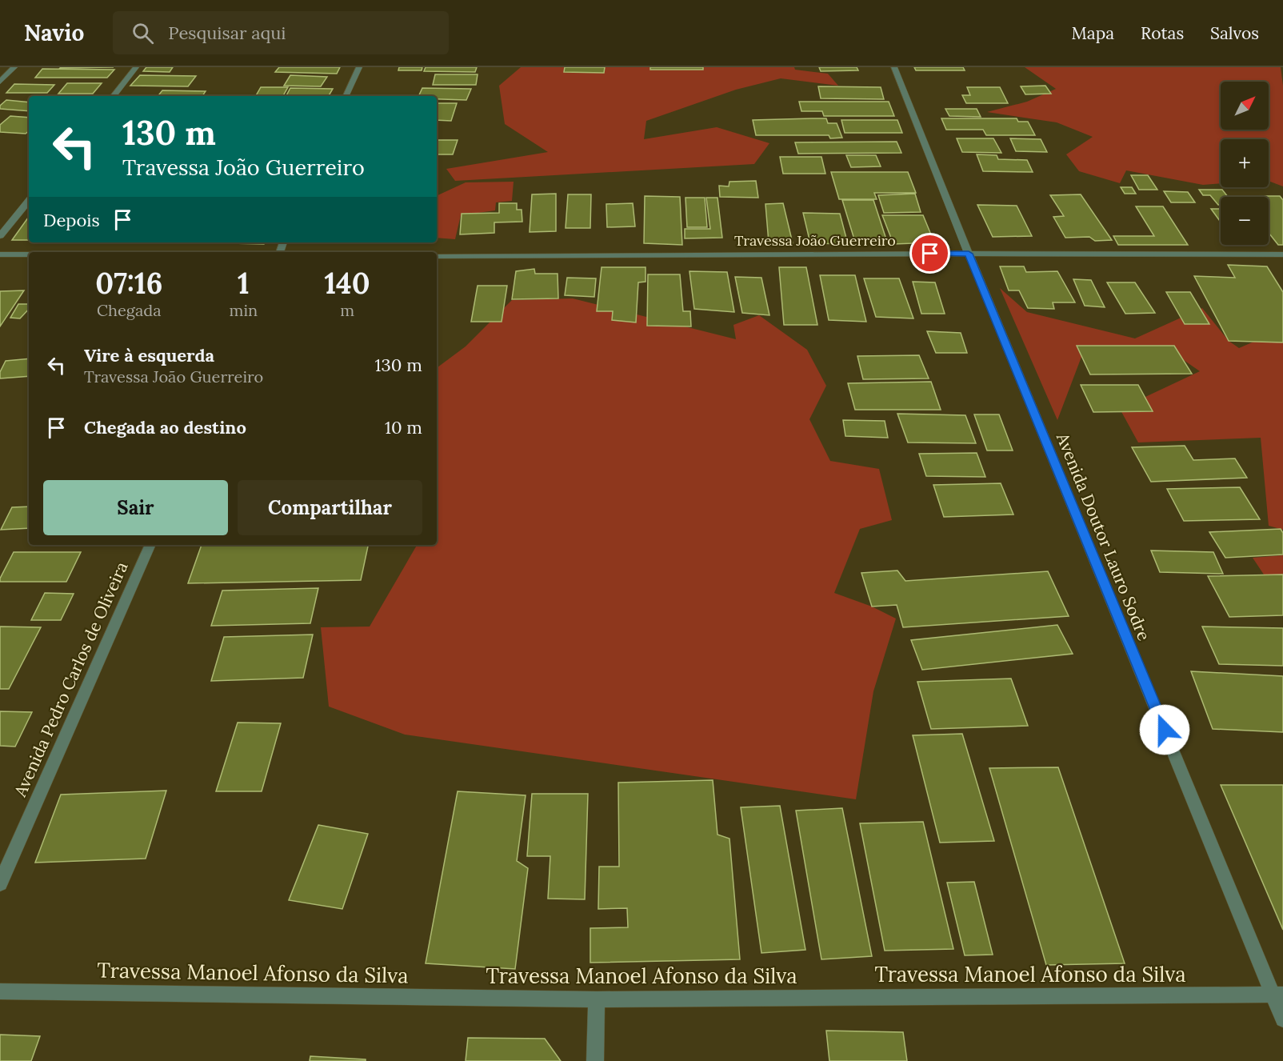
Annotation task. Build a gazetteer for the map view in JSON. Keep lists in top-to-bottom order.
{
  "streets": {
    "street": [
      "Travessa João Guerreiro",
      "Avenida Doutor Lauro Sodre",
      "Avenida Pedro Carlos de Oliveira",
      "Travessa Manoel Afonso da Silva"
    ]
  },
  "crossings": [
    ["Travessa João Guerreiro", "Avenida Doutor Lauro Sodre"],
    ["Avenida Doutor Lauro Sodre", "Travessa Manoel Afonso da Silva"]
  ],
  "north": "top right",
  "page": {
    "header": "Navio",
    "search": "Pesquisar aqui",
    "nav": ["Mapa", "Rotas", "Salvos"],
    "map_buttons": ["+", "−"],
    "turn": ["130 m", "Travessa João Guerreiro"],
    "then": "Depois",
    "eta": [
      "07:16",
      "Chegada",
      "1",
      "min",
      "140",
      "m"
    ],
    "list": [
      {
        "name": "Vire à esquerda",
        "note": "Travessa João Guerreiro",
        "value": "130 m"
      },
      {
        "name": "Chegada ao destino",
        "value": "10 m"
      }
    ],
    "buttons": ["Sair", "Compartilhar"]
  }
}
